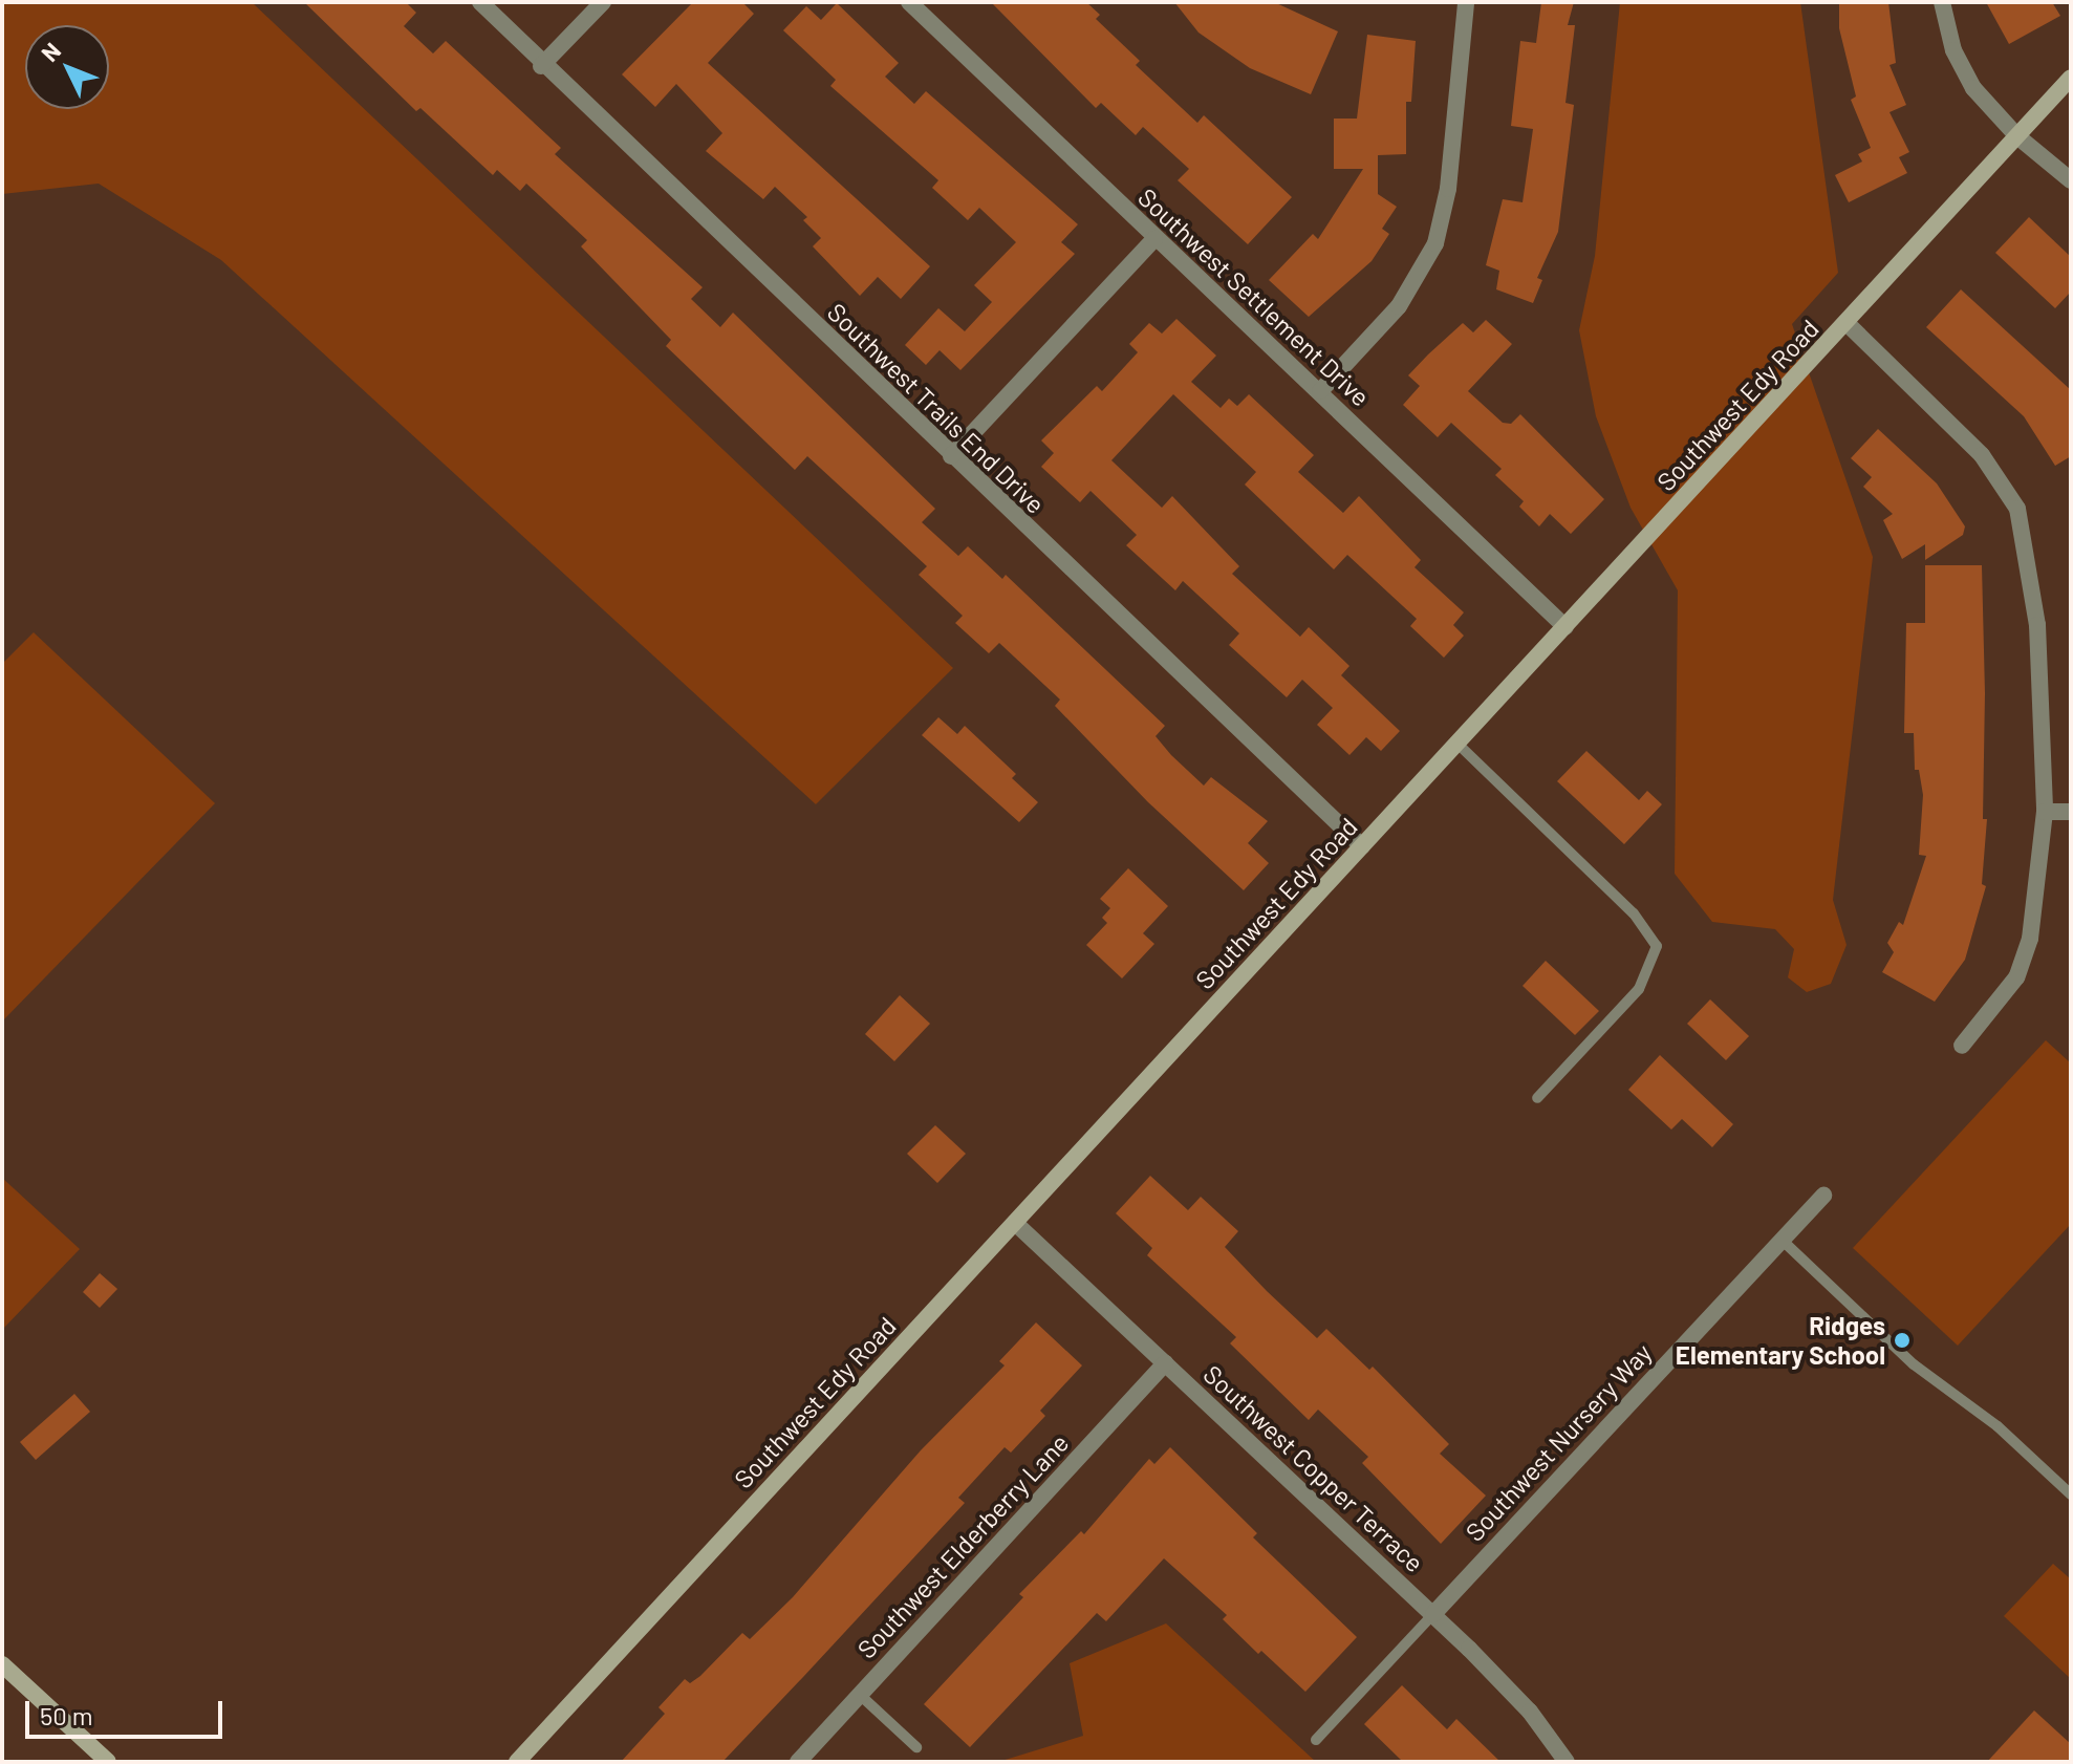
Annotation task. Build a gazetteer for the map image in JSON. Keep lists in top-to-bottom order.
{
  "streets": {
    "main road": ["Southwest Edy Road"],
    "street": [
      "Southwest Settlement Drive",
      "Southwest Trails End Drive",
      "Southwest Nursery Way",
      "Southwest Copper Terrace",
      "Southwest Elderberry Lane"
    ]
  },
  "crossings": [
    ["Southwest Settlement Drive", "Southwest Edy Road"],
    ["Southwest Edy Road", "Southwest Trails End Drive"],
    ["Southwest Edy Road", "Southwest Copper Terrace"],
    ["Southwest Nursery Way", "Southwest Copper Terrace"],
    ["Southwest Copper Terrace", "Southwest Elderberry Lane"]
  ],
  "places": ["Ridges Elementary School"],
  "scale_bar": "50 m",
  "north": "top left"
}
